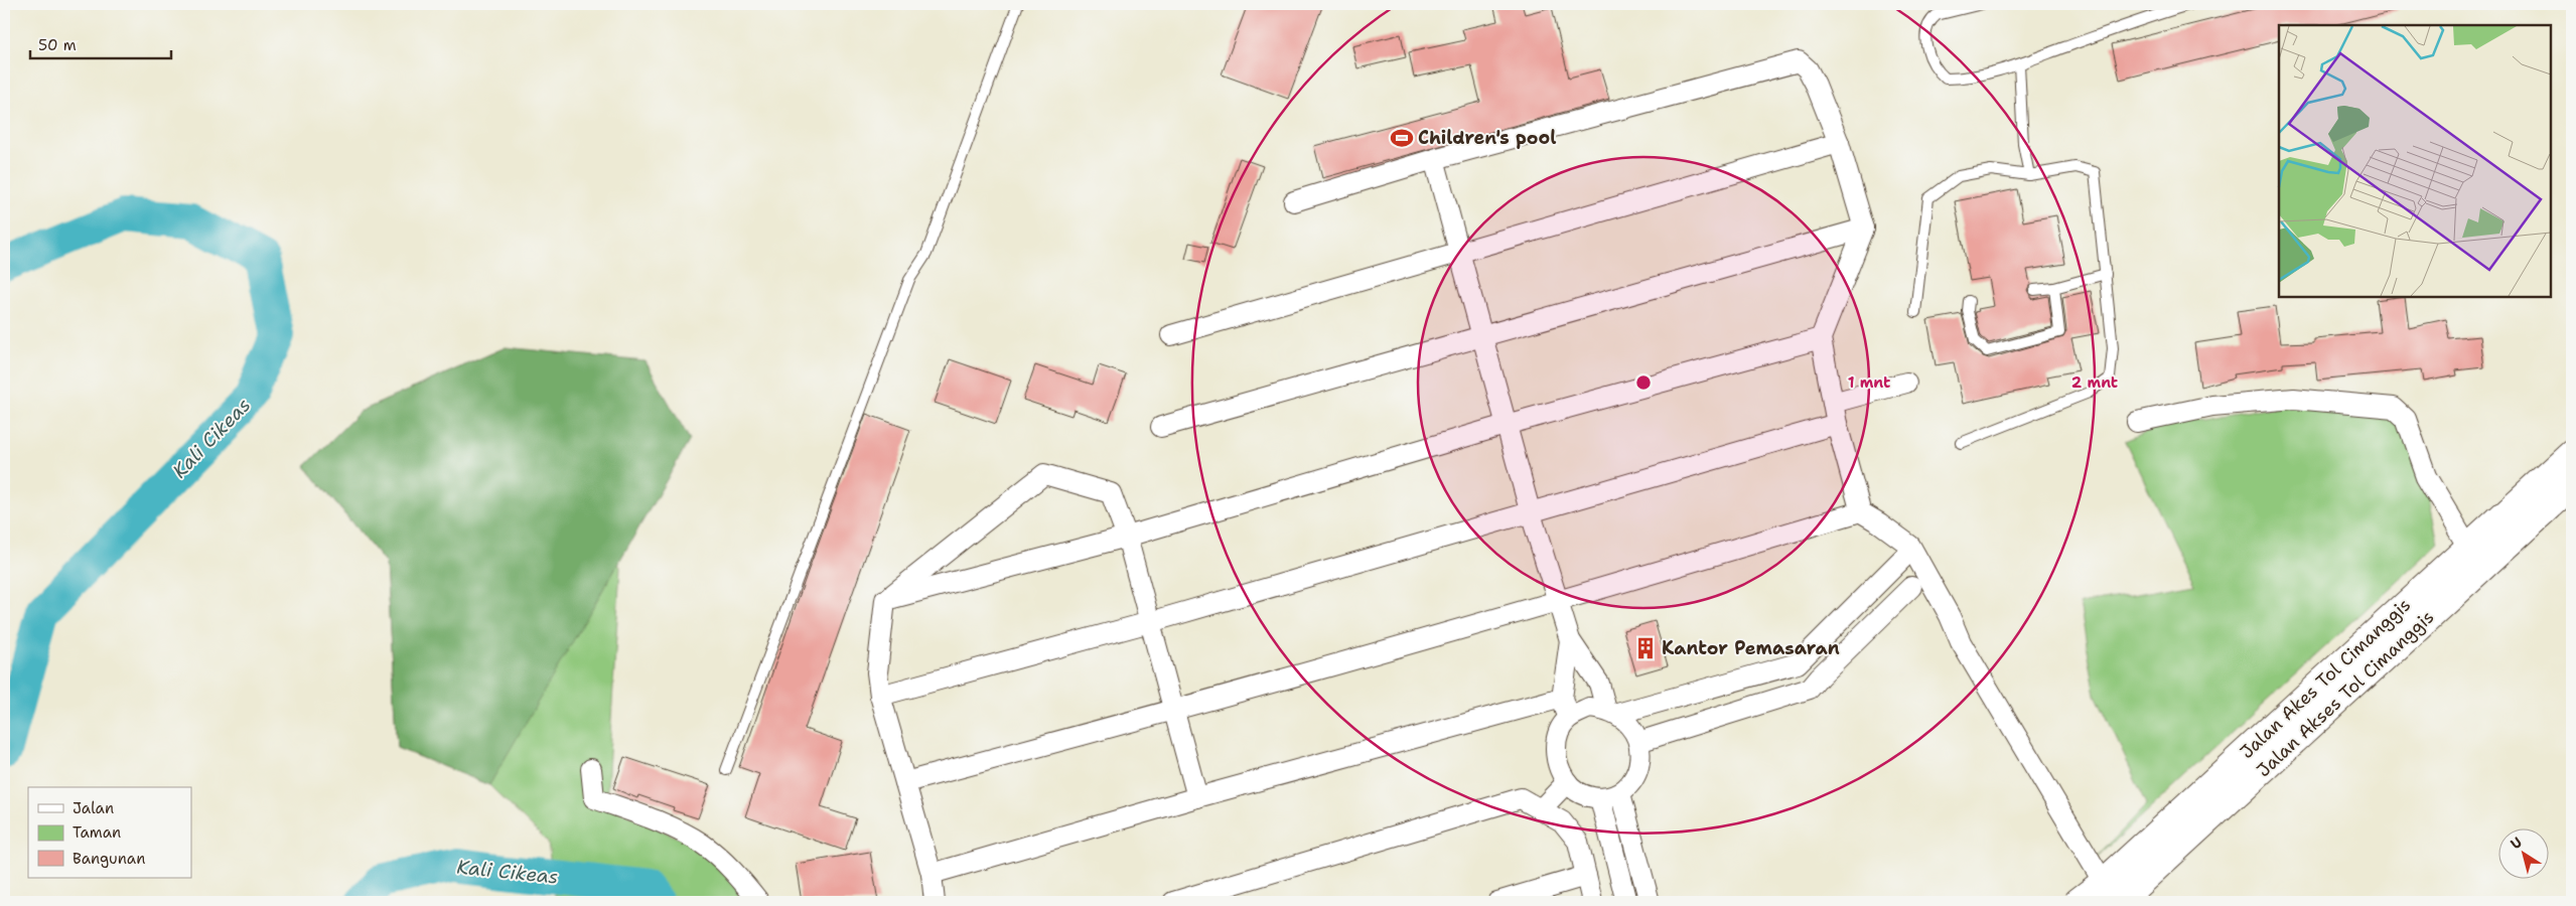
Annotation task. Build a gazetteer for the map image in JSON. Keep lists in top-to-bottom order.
{
  "streets": {
    "main road": ["Jalan Akes Tol Cimanggis", "Jalan Akses Tol Cimanggis"]
  },
  "crossings": [
    ["Jalan Akes Tol Cimanggis", "Jalan Akses Tol Cimanggis"]
  ],
  "water": ["Kali Cikeas"],
  "places": {
    "sports": ["Children's pool"],
    "building": ["Kantor Pemasaran"]
  },
  "legend": ["Jalan", "Taman", "Bangunan"],
  "scale_bar": "50 m",
  "north": "top left",
  "rings": ["1 mnt", "2 mnt"]
}
